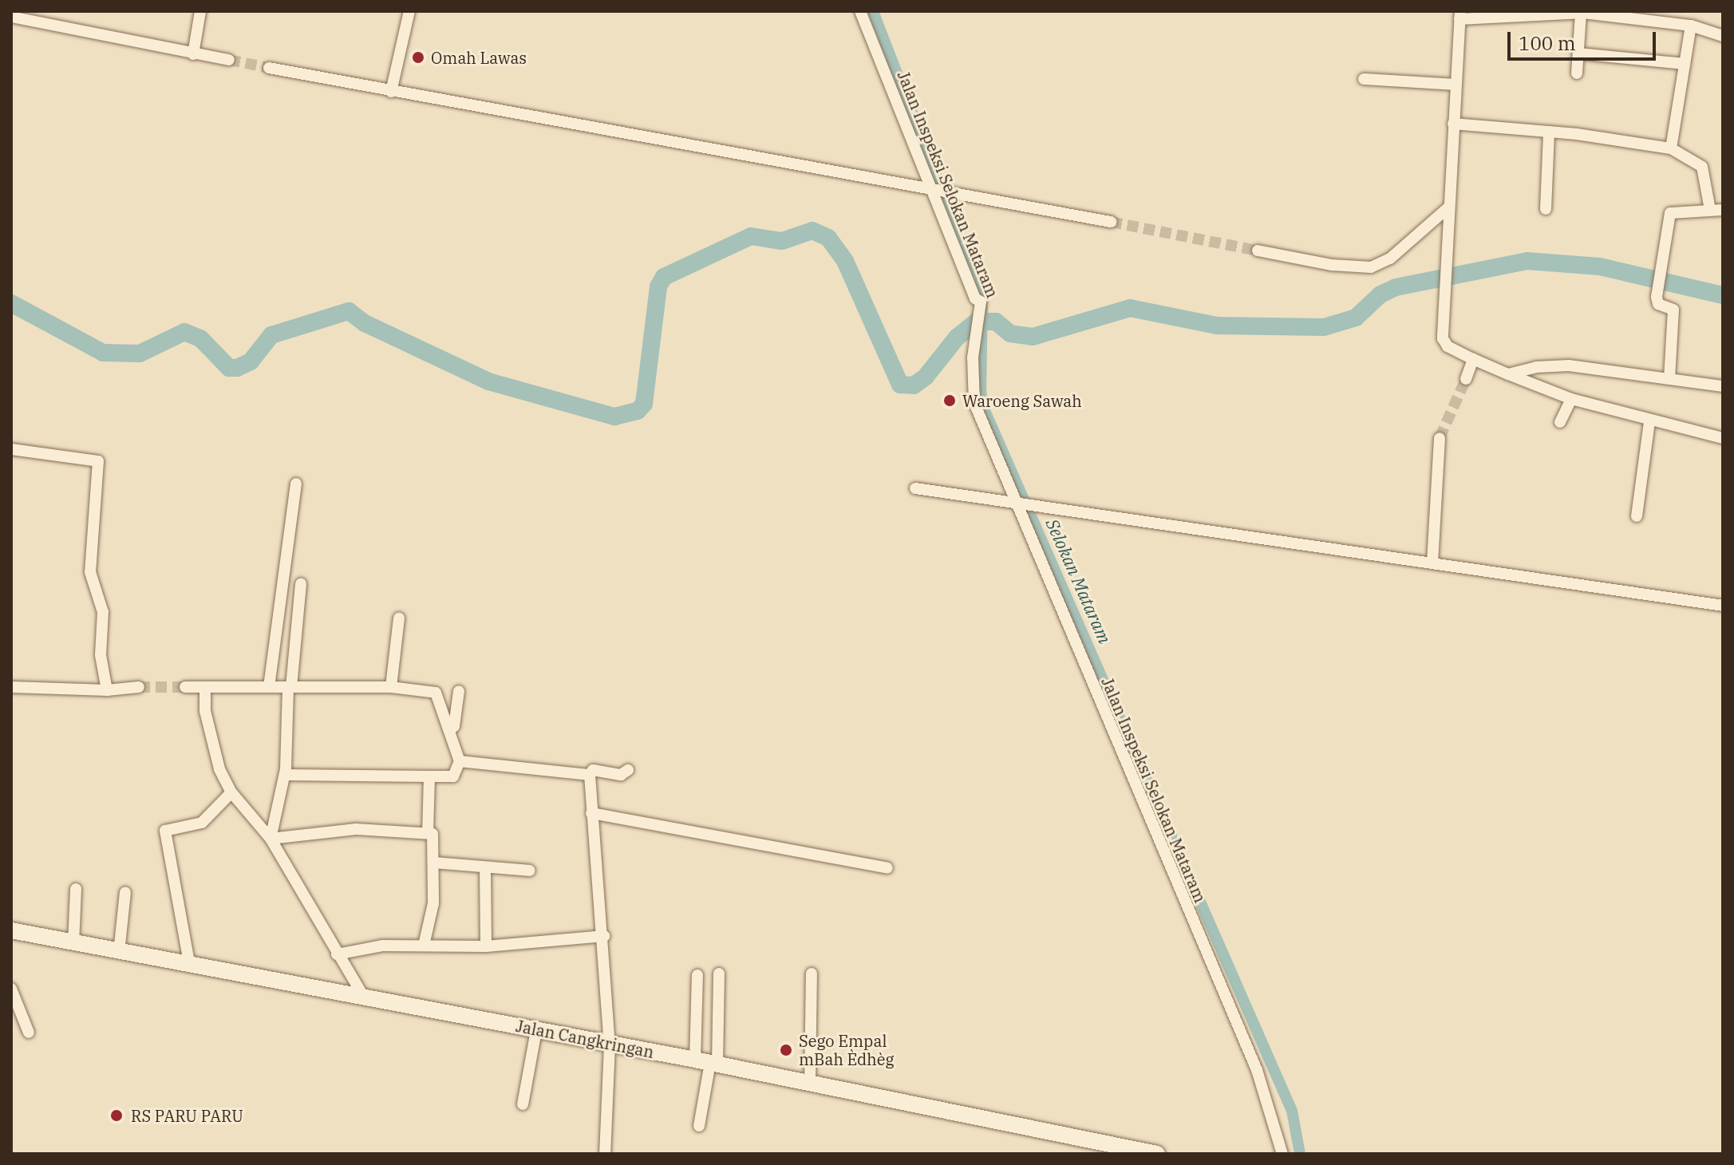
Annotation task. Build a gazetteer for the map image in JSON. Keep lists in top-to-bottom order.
{
  "streets": {
    "main road": ["Jalan Cangkringan"],
    "street": ["Jalan Inspeksi Selokan Mataram"]
  },
  "water": ["Selokan Mataram"],
  "places": [
    "Omah Lawas",
    "Waroeng Sawah",
    "Sego Empal mBah Èdhèg",
    "RS PARU PARU"
  ],
  "scale_bar": "100 m"
}
